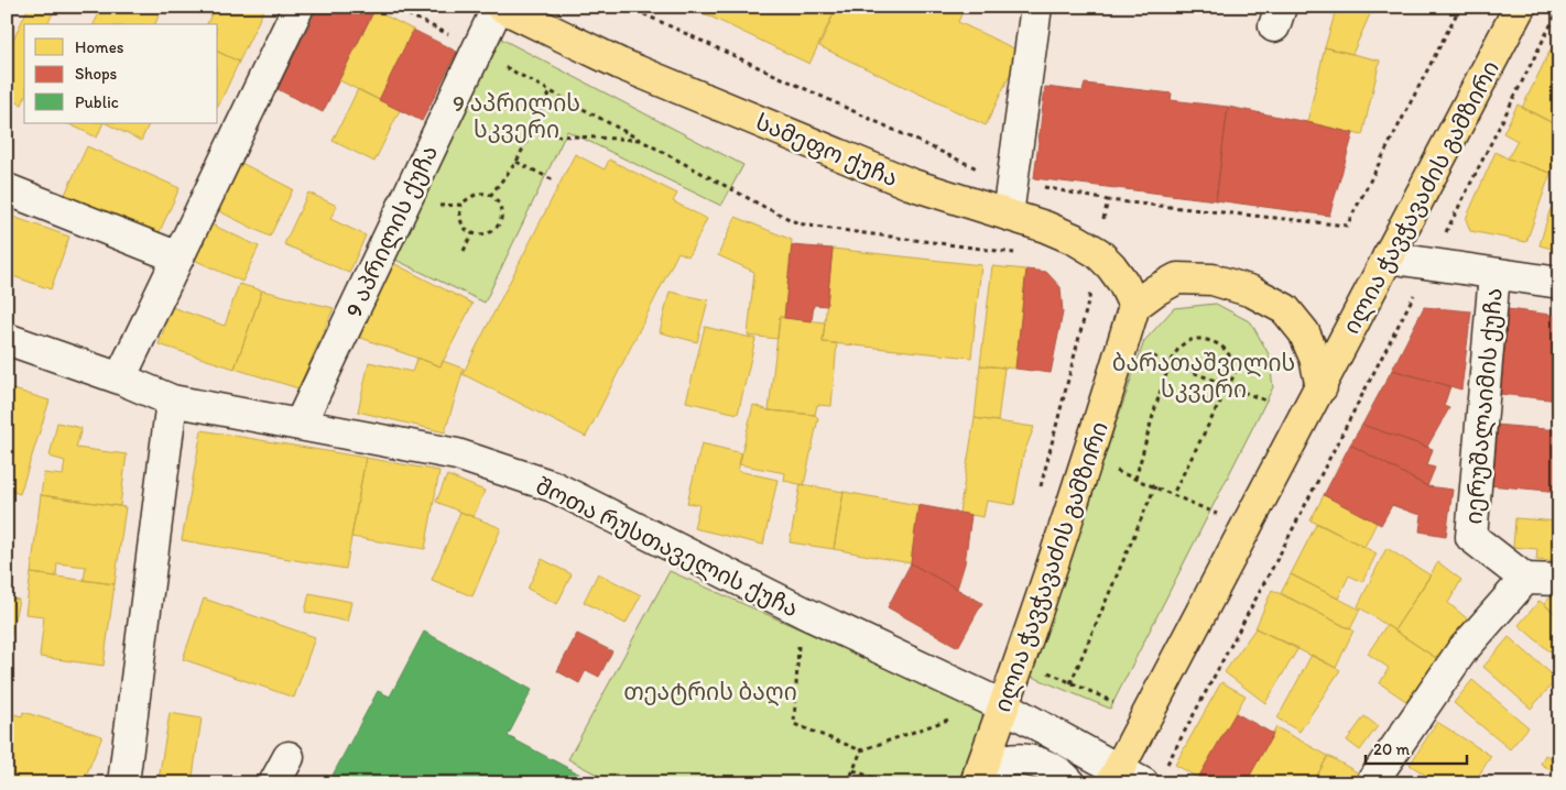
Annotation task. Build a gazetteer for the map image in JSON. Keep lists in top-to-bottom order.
{
  "streets": {
    "main road": ["სამეფო ქუჩა", "ილია ჭავჭავაძის გამზირი"],
    "street": ["9 აპრილის ქუჩა", "იერუშალაიმის ქუჩა", "შოთა რუსთაველის ქუჩა"]
  },
  "crossings": [
    ["სამეფო ქუჩა", "ილია ჭავჭავაძის გამზირი"],
    ["ილია ჭავჭავაძის გამზირი", "შოთა რუსთაველის ქუჩა"],
    ["9 აპრილის ქუჩა", "შოთა რუსთაველის ქუჩა"]
  ],
  "parks": ["9 აპრილის სკვერი", "ბარათაშვილის სკვერი", "თეატრის ბაღი"],
  "legend": ["Homes", "Shops", "Public"],
  "scale_bar": "20 m"
}
